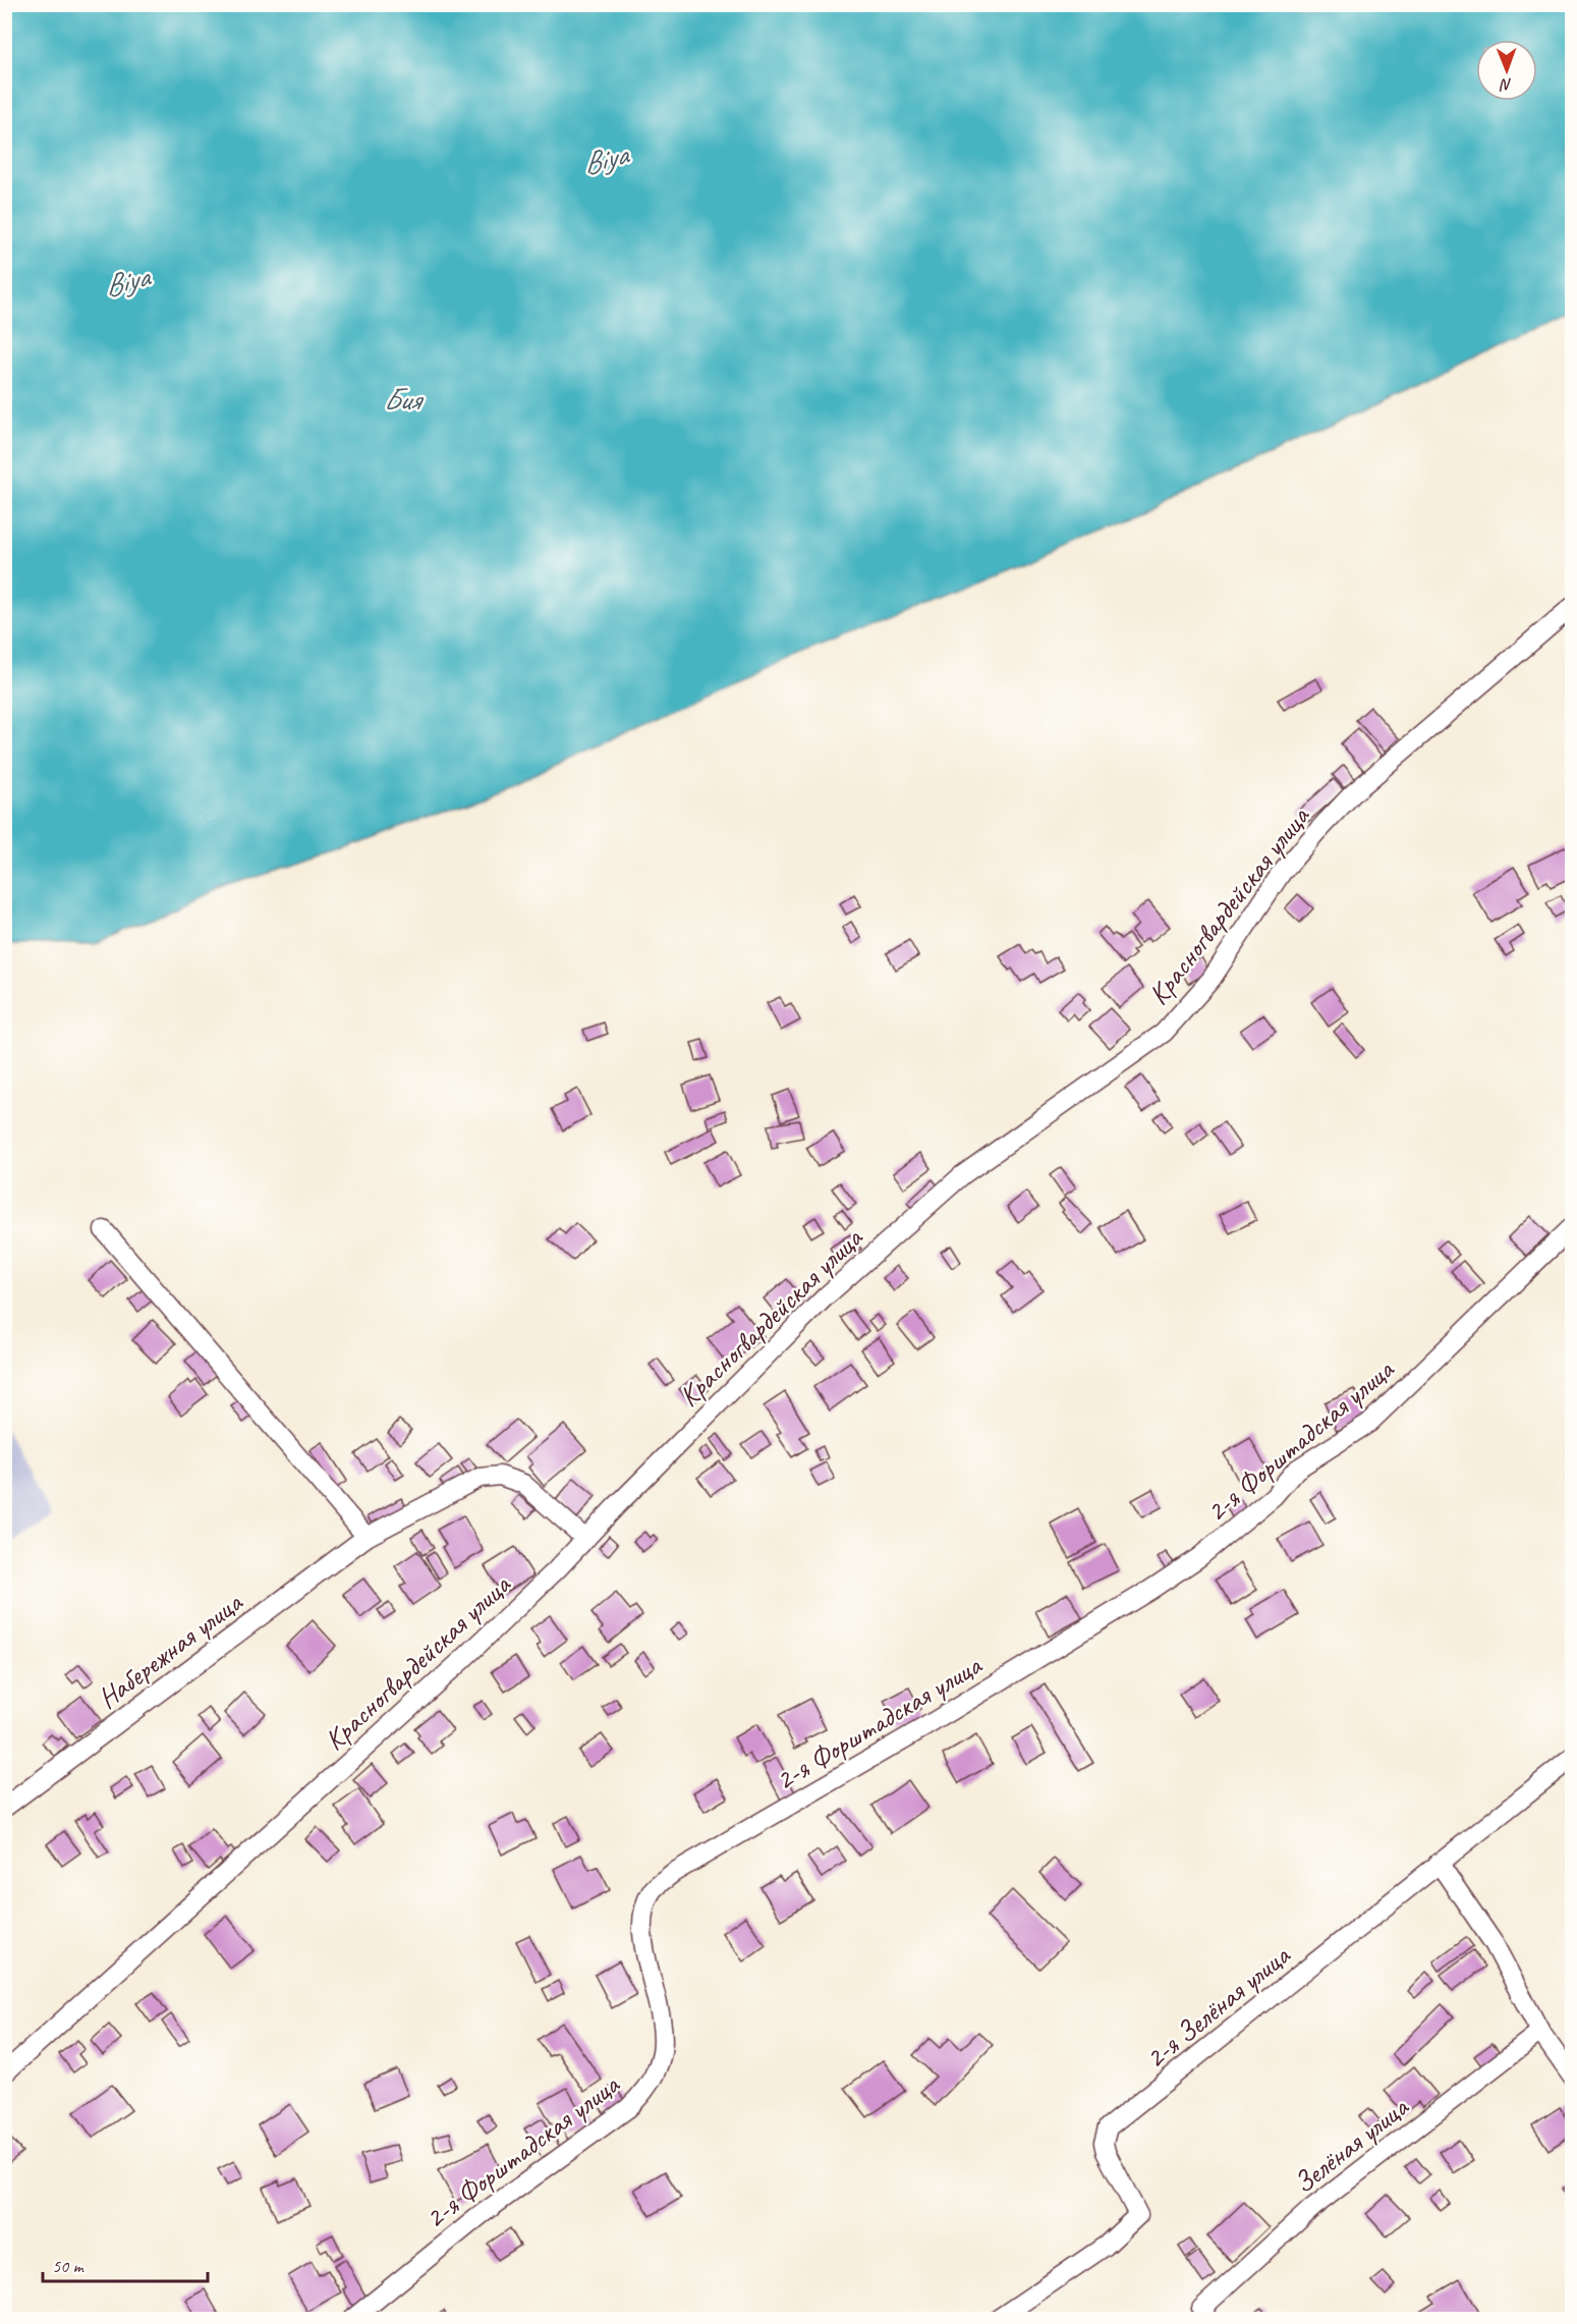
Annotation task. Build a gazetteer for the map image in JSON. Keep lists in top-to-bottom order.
{
  "streets": {
    "street": [
      "Красногвардейская улица",
      "2-я Форштадская улица",
      "Набережная улица",
      "2-я Зелёная улица",
      "Зелёная улица"
    ]
  },
  "crossings": [
    ["Красногвардейская улица", "Набережная улица"]
  ],
  "water": ["Biya", "Бия"],
  "scale_bar": "50 m",
  "north": "bottom"
}
